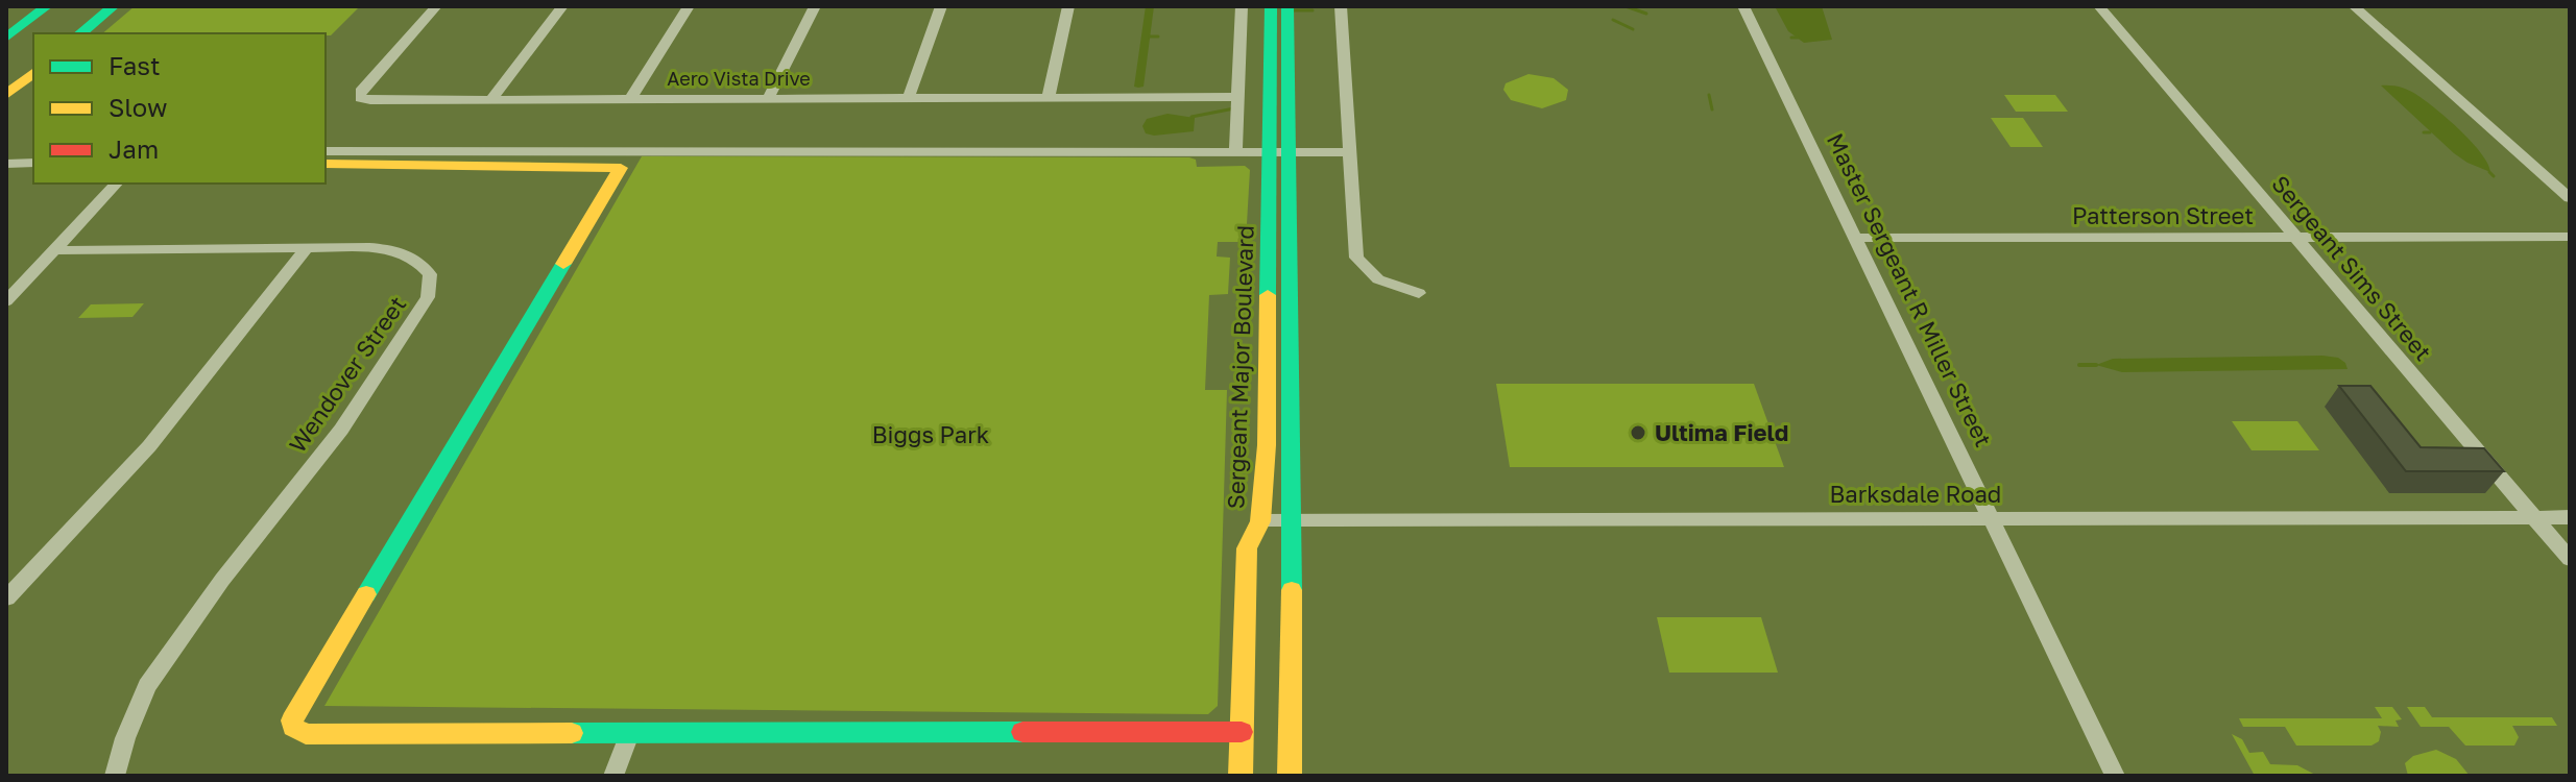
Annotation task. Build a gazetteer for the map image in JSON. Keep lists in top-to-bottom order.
{
  "streets": {
    "main road": ["Sergeant Major Boulevard"],
    "street": [
      "Aero Vista Drive",
      "Patterson Street",
      "Sergeant Sims Street",
      "Master Sergeant R Miller Street",
      "Wendover Street",
      "Barksdale Road"
    ]
  },
  "crossings": [
    ["Patterson Street", "Sergeant Sims Street"],
    ["Patterson Street", "Master Sergeant R Miller Street"],
    ["Sergeant Sims Street", "Barksdale Road"],
    ["Master Sergeant R Miller Street", "Barksdale Road"],
    ["Sergeant Major Boulevard", "Barksdale Road"]
  ],
  "parks": ["Biggs Park"],
  "places": ["Ultima Field"],
  "legend": ["Fast", "Slow", "Jam"]
}
